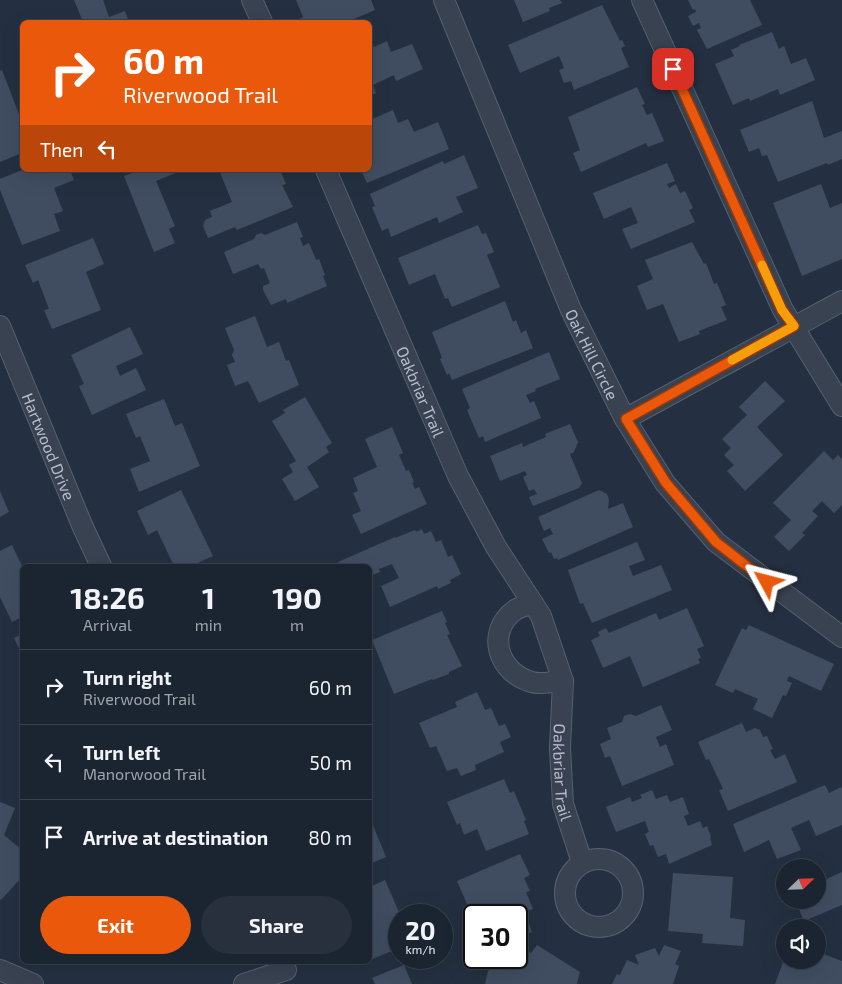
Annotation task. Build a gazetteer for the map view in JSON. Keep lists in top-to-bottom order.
{
  "streets": {
    "street": ["Oak Hill Circle", "Oakbriar Trail", "Hartwood Drive"]
  },
  "north": "top right",
  "page": {
    "turn": ["60 m", "Riverwood Trail"],
    "then": "Then",
    "eta": [
      "18:26",
      "Arrival",
      "1",
      "min",
      "190",
      "m"
    ],
    "list": [
      {
        "name": "Turn right",
        "note": "Riverwood Trail",
        "value": "60 m"
      },
      {
        "name": "Turn left",
        "note": "Manorwood Trail",
        "value": "50 m"
      },
      {
        "name": "Arrive at destination",
        "value": "80 m"
      }
    ],
    "buttons": ["Exit", "Share"],
    "speed": "20 km/h",
    "limit": "30"
  }
}
